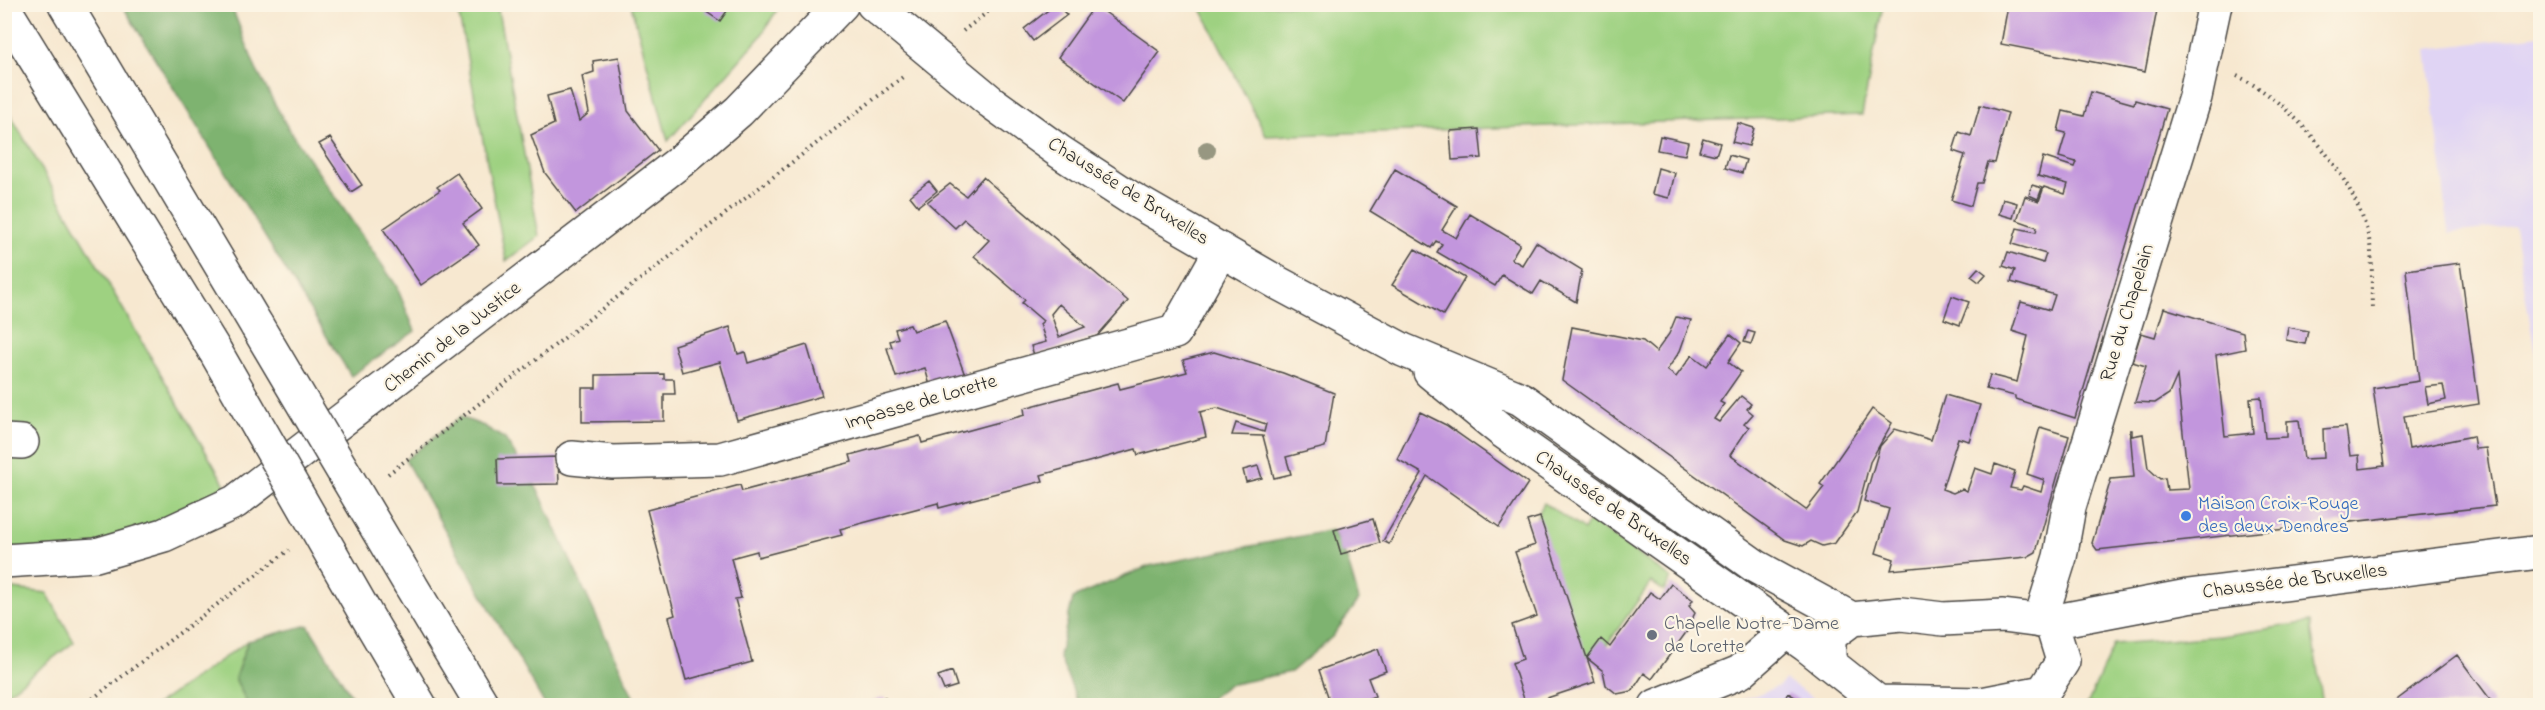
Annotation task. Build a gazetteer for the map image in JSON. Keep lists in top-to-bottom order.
{
  "streets": {
    "main road": [
      "Chaussée de Bruxelles",
      "Rue du Chapelain",
      "Chemin de la Justice",
      "Impasse de Lorette"
    ]
  },
  "crossings": [
    ["Chaussée de Bruxelles", "Rue du Chapelain"],
    ["Chaussée de Bruxelles", "Impasse de Lorette"]
  ],
  "places": ["Maison Croix-Rouge des deux Dendres", "Chapelle Notre-Dame de Lorette"]
}
